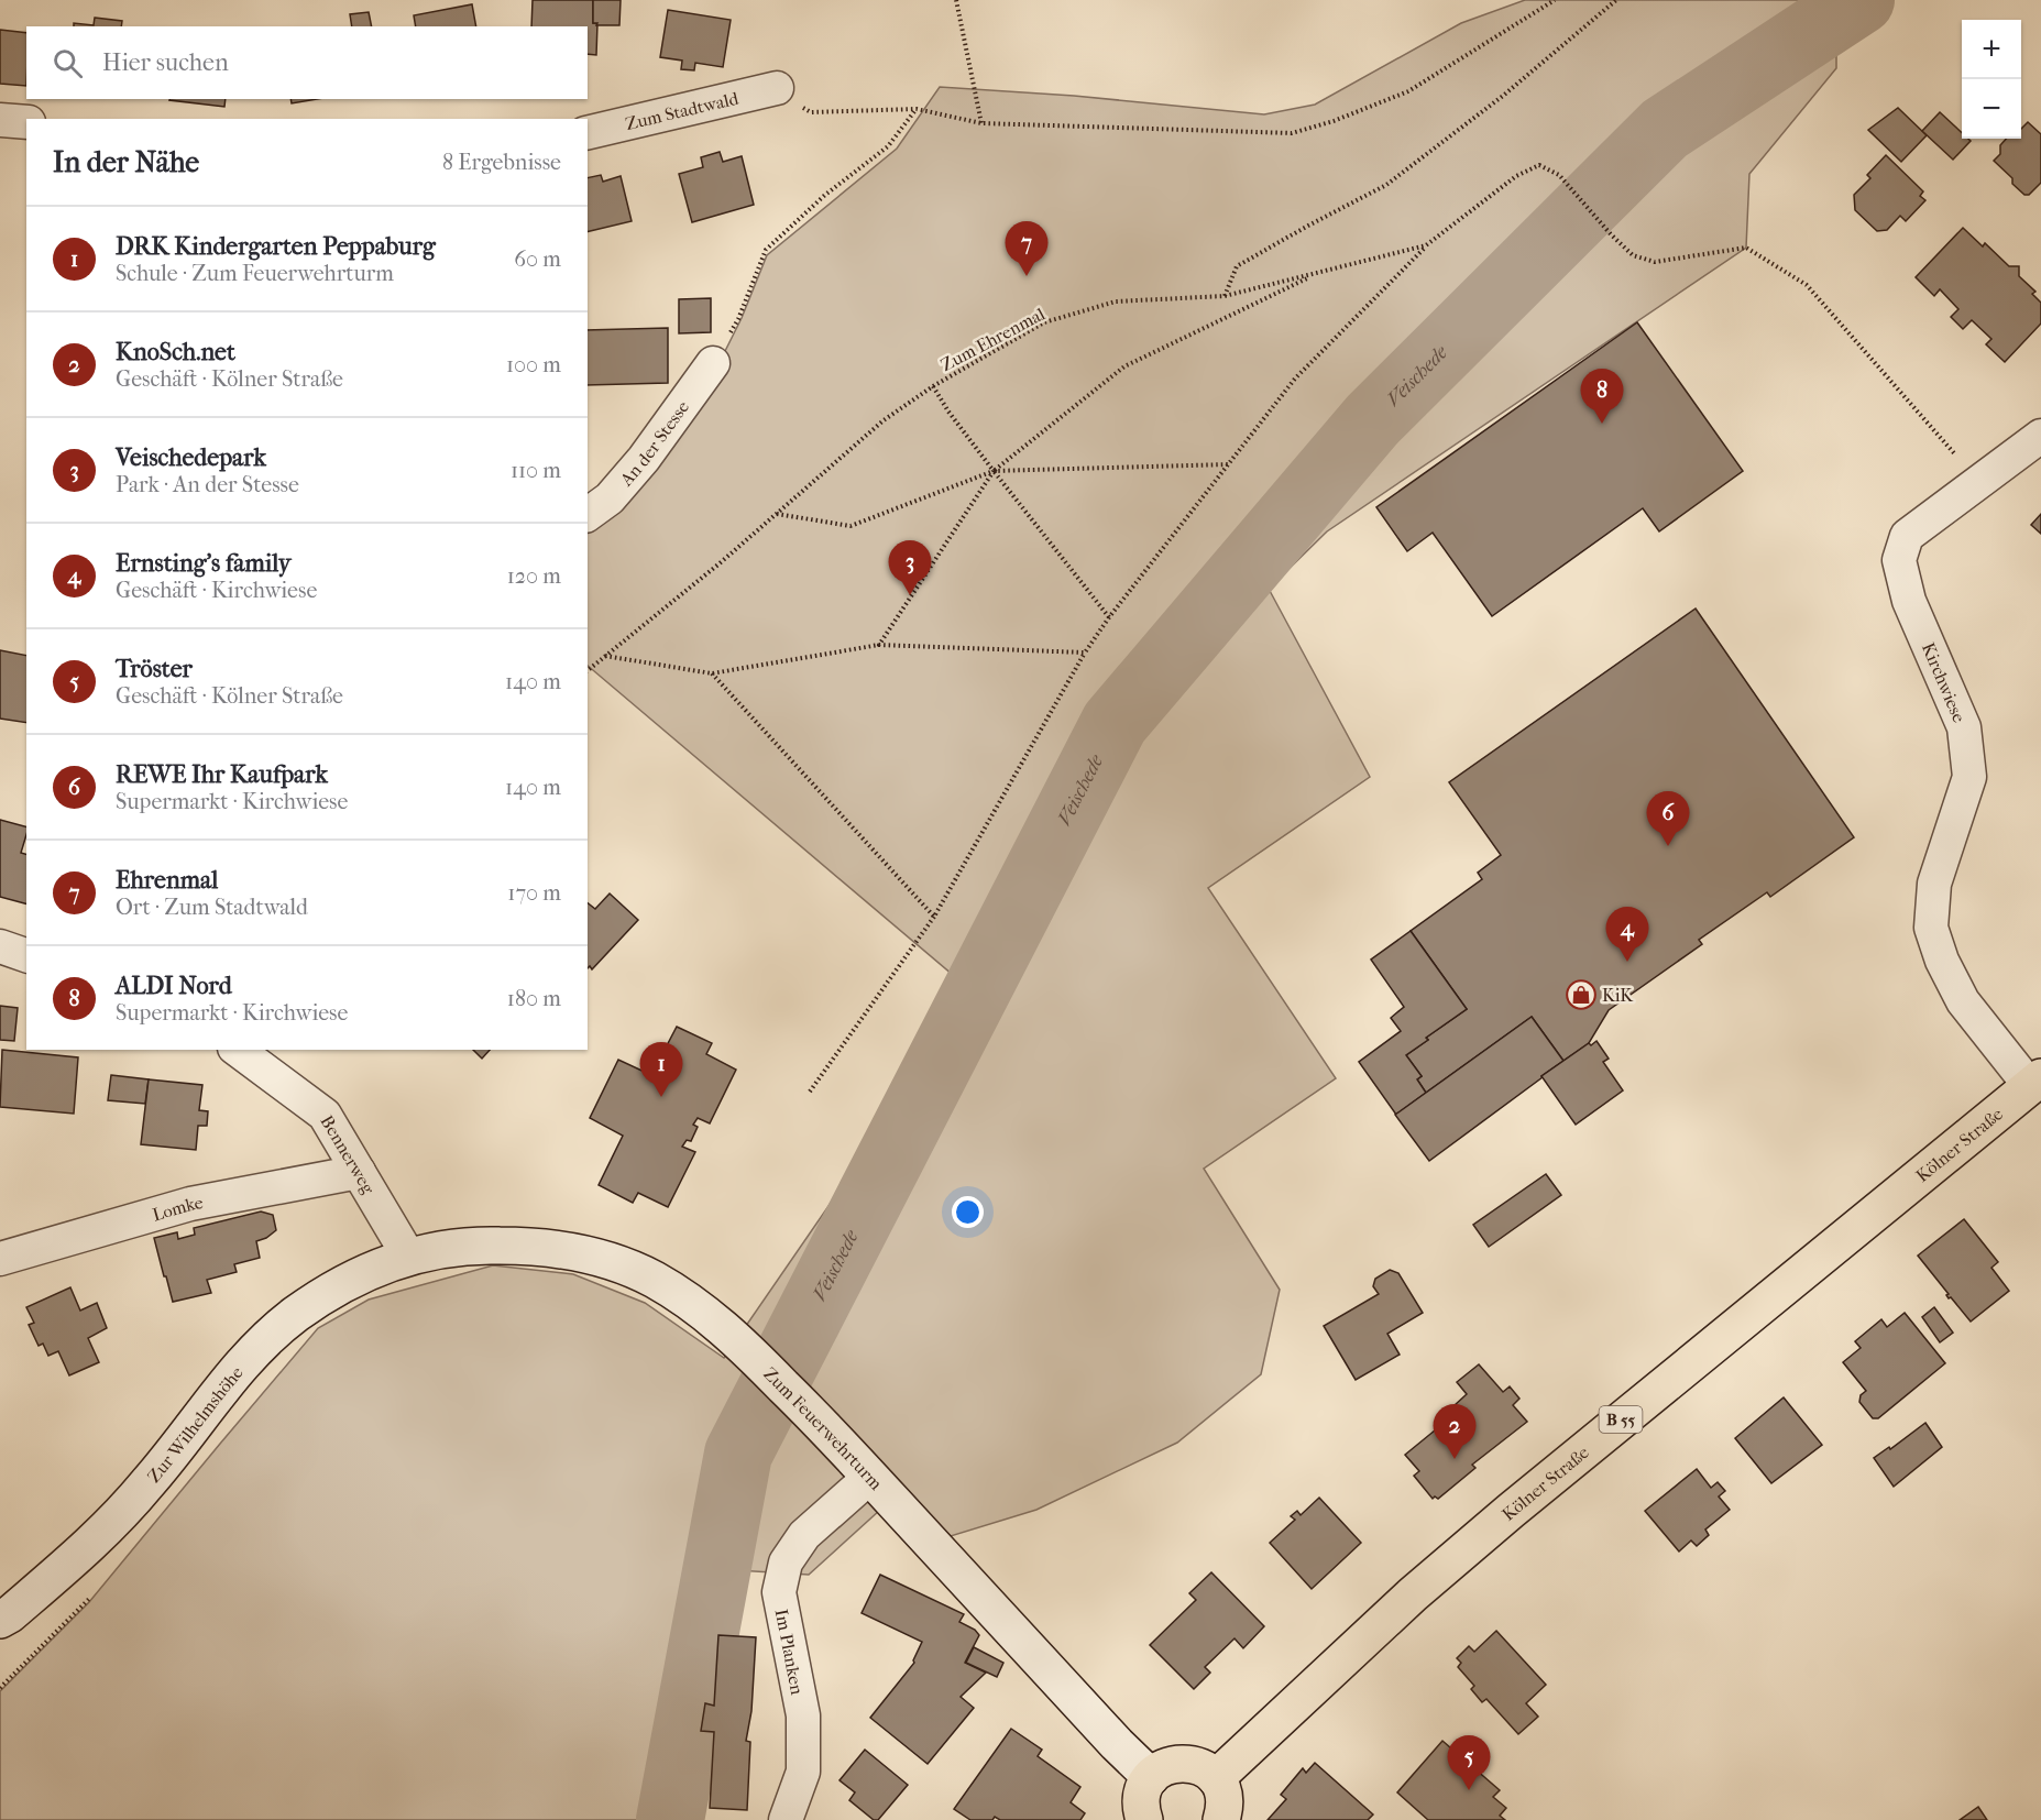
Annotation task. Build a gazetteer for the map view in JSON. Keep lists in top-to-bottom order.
{
  "streets": {
    "main road": ["Kölner Straße", "B 55"],
    "street": [
      "Zum Stadtwald",
      "An der Stesse",
      "Kirchwiese",
      "Bennerweg",
      "Lomke",
      "Zur Wilhelmshöhe",
      "Zum Feuerwehrturm",
      "Im Planken"
    ],
    "path": ["Zum Ehrenmal"]
  },
  "crossings": [
    ["Zum Ehrenmal", "Kirchwiese"],
    ["Kirchwiese", "Kölner Straße"],
    ["Bennerweg", "Lomke"],
    ["Bennerweg", "Zur Wilhelmshöhe"],
    ["Bennerweg", "Zum Feuerwehrturm"],
    ["Zur Wilhelmshöhe", "Zum Feuerwehrturm"],
    ["Zum Feuerwehrturm", "Im Planken"]
  ],
  "water": ["Veischede"],
  "places": {
    "shop": ["KiK"]
  },
  "page": {
    "map_buttons": ["+", "−"],
    "search": "Hier suchen",
    "heading": ["In der Nähe", "8 Ergebnisse"],
    "list": [
      {
        "mark": "1",
        "name": "DRK Kindergarten Peppaburg",
        "note": "Schule · Zum Feuerwehrturm",
        "value": "60 m"
      },
      {
        "mark": "2",
        "name": "KnoSch.net",
        "note": "Geschäft · Kölner Straße",
        "value": "100 m"
      },
      {
        "mark": "3",
        "name": "Veischedepark",
        "note": "Park · An der Stesse",
        "value": "110 m"
      },
      {
        "mark": "4",
        "name": "Ernsting's family",
        "note": "Geschäft · Kirchwiese",
        "value": "120 m"
      },
      {
        "mark": "5",
        "name": "Tröster",
        "note": "Geschäft · Kölner Straße",
        "value": "140 m"
      },
      {
        "mark": "6",
        "name": "REWE Ihr Kaufpark",
        "note": "Supermarkt · Kirchwiese",
        "value": "140 m"
      },
      {
        "mark": "7",
        "name": "Ehrenmal",
        "note": "Ort · Zum Stadtwald",
        "value": "170 m"
      },
      {
        "mark": "8",
        "name": "ALDI Nord",
        "note": "Supermarkt · Kirchwiese",
        "value": "180 m"
      }
    ],
    "pins": [
      "7",
      "8",
      "3",
      "6",
      "4",
      "1",
      "2",
      "5"
    ]
  }
}
